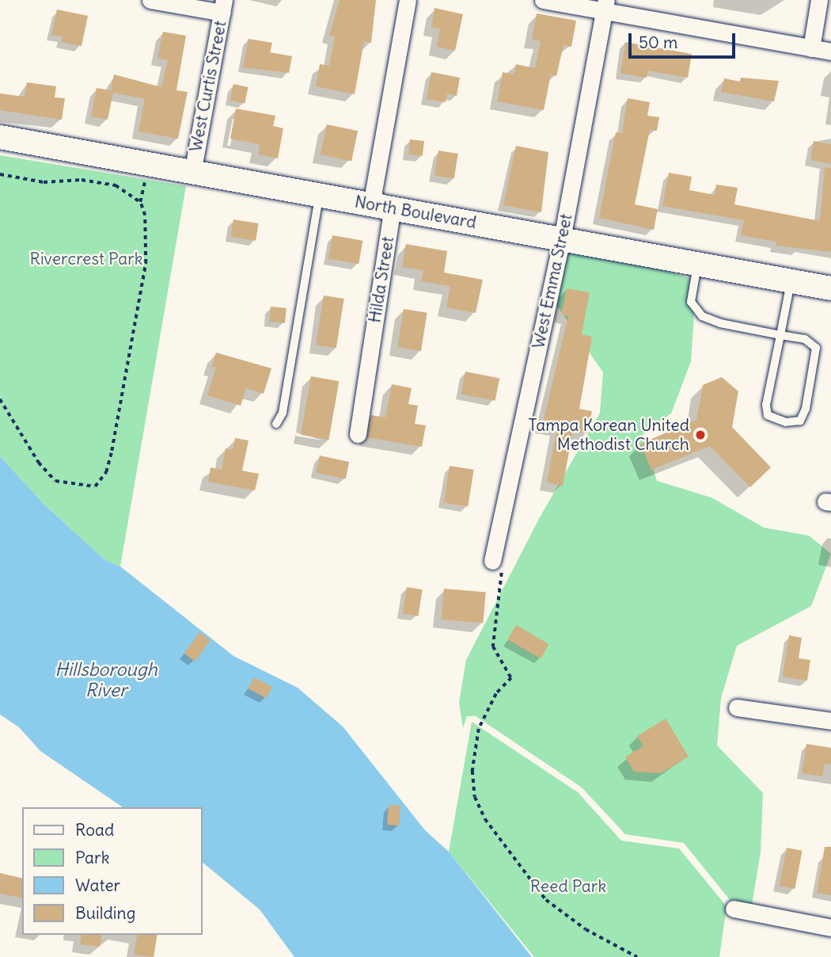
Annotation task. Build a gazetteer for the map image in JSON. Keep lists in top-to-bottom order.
{
  "streets": {
    "street": [
      "West Curtis Street",
      "North Boulevard",
      "Hilda Street",
      "West Emma Street"
    ]
  },
  "crossings": [
    ["West Curtis Street", "North Boulevard"],
    ["North Boulevard", "Hilda Street"],
    ["North Boulevard", "West Emma Street"]
  ],
  "water": ["Hillsborough River"],
  "parks": ["Rivercrest Park", "Reed Park"],
  "places": ["Tampa Korean United Methodist Church"],
  "legend": [
    "Road",
    "Park",
    "Water",
    "Building"
  ],
  "scale_bar": "50 m"
}
